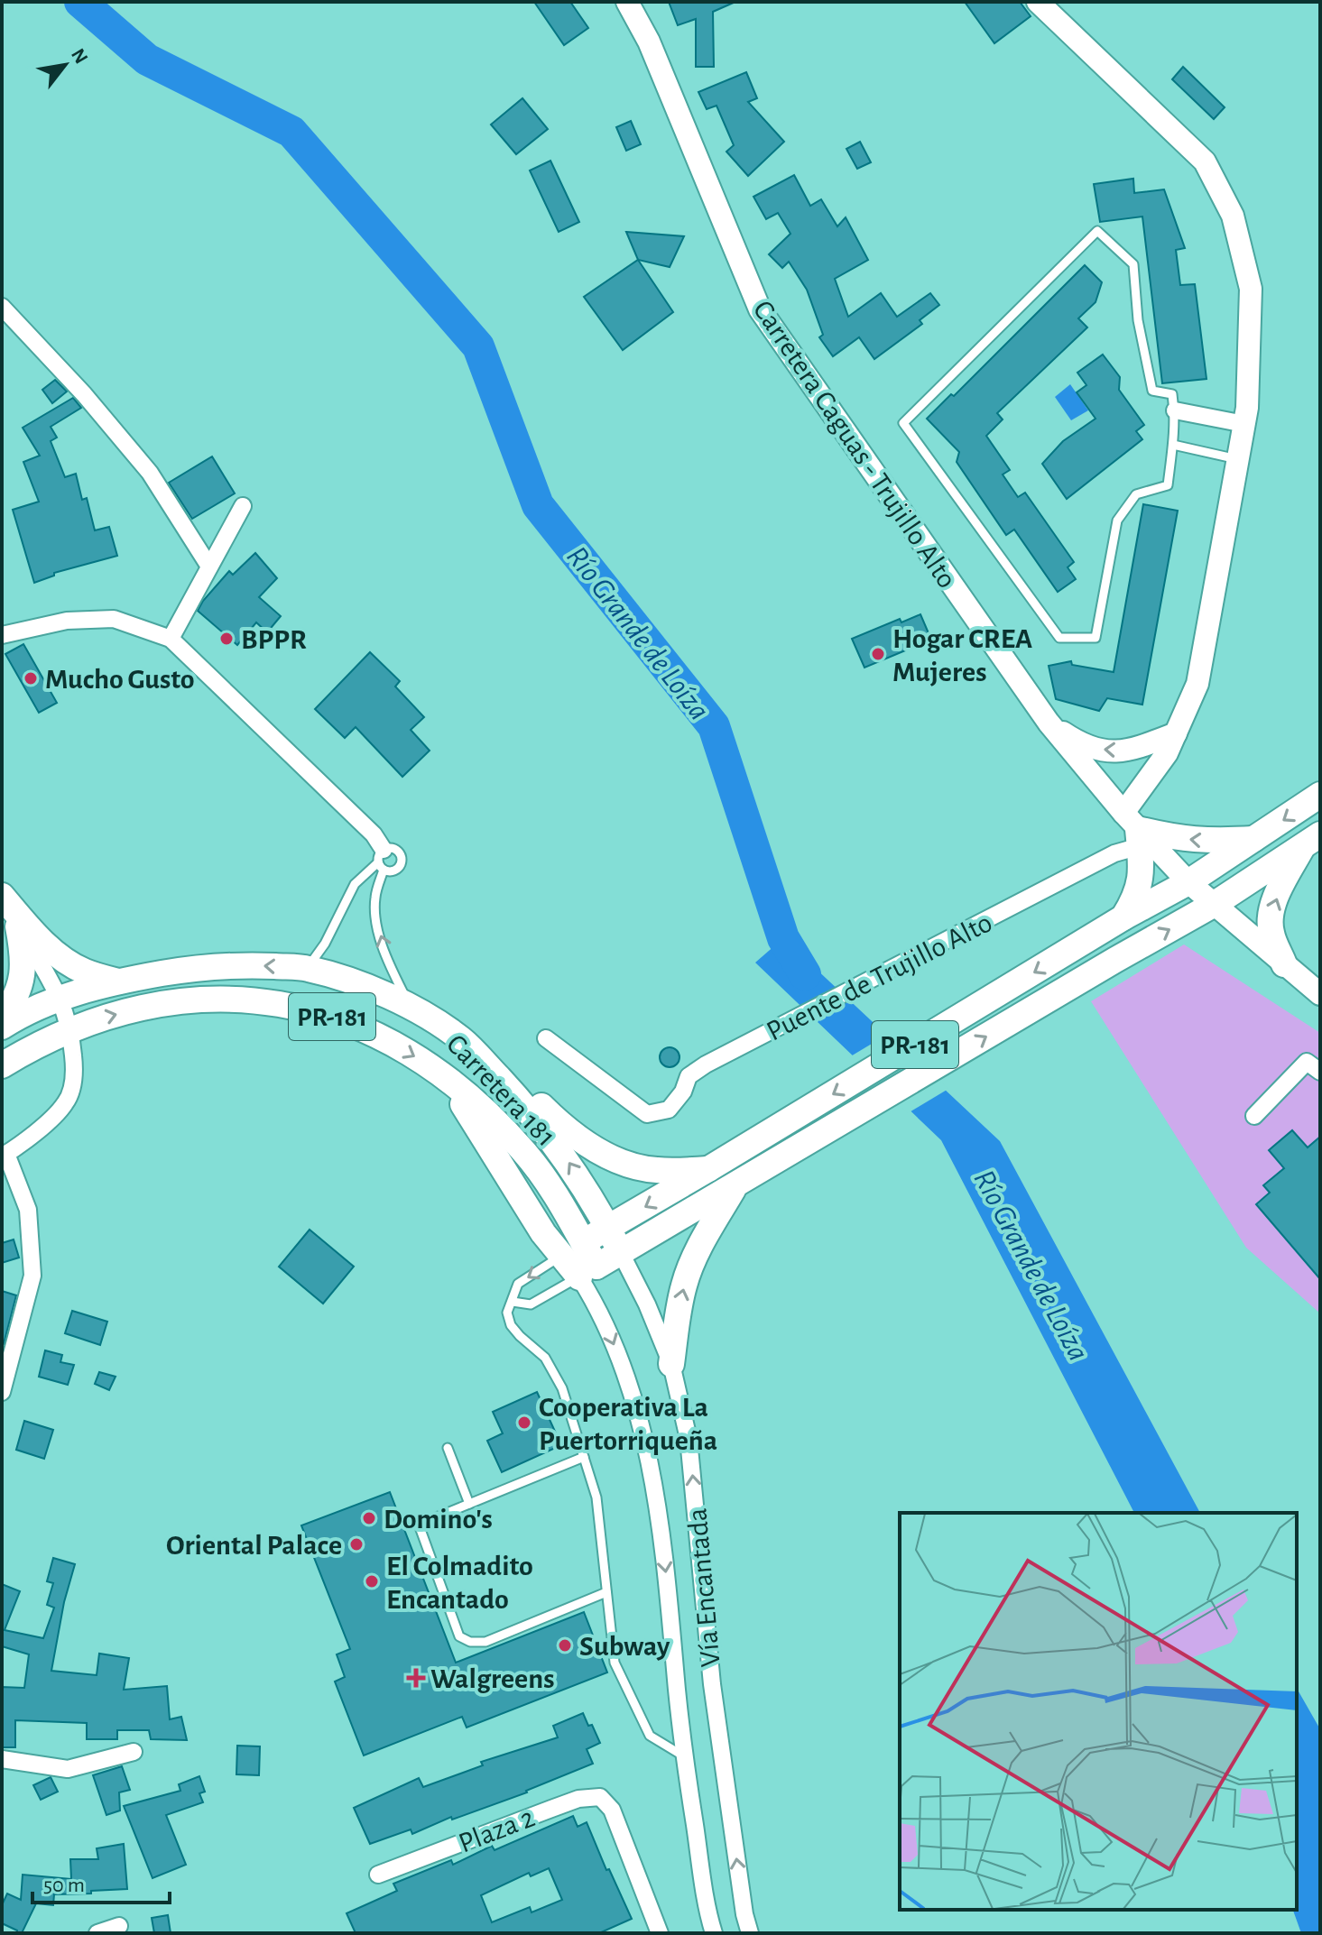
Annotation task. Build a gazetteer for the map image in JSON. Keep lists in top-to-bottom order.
{
  "streets": {
    "main road": ["PR-181", "Carretera 181"],
    "street": [
      "Carretera Caguas - Trujillo Alto",
      "Puente de Trujillo Alto",
      "Vía Encantada",
      "Plaza 2"
    ]
  },
  "crossings": [
    ["Carretera Caguas - Trujillo Alto", "Puente de Trujillo Alto"],
    ["Carretera Caguas - Trujillo Alto", "PR-181"],
    ["PR-181", "Carretera 181"],
    ["PR-181", "Vía Encantada"],
    ["Carretera 181", "Vía Encantada"]
  ],
  "water": ["Río Grande de Loíza"],
  "places": {
    "other": [
      "BPPR",
      "Hogar CREA Mujeres",
      "Mucho Gusto",
      "Cooperativa La Puertorriqueña",
      "Domino's",
      "Oriental Palace",
      "El Colmadito Encantado",
      "Subway"
    ],
    "health": ["Walgreens"]
  },
  "scale_bar": "50 m",
  "north": "top right"
}
